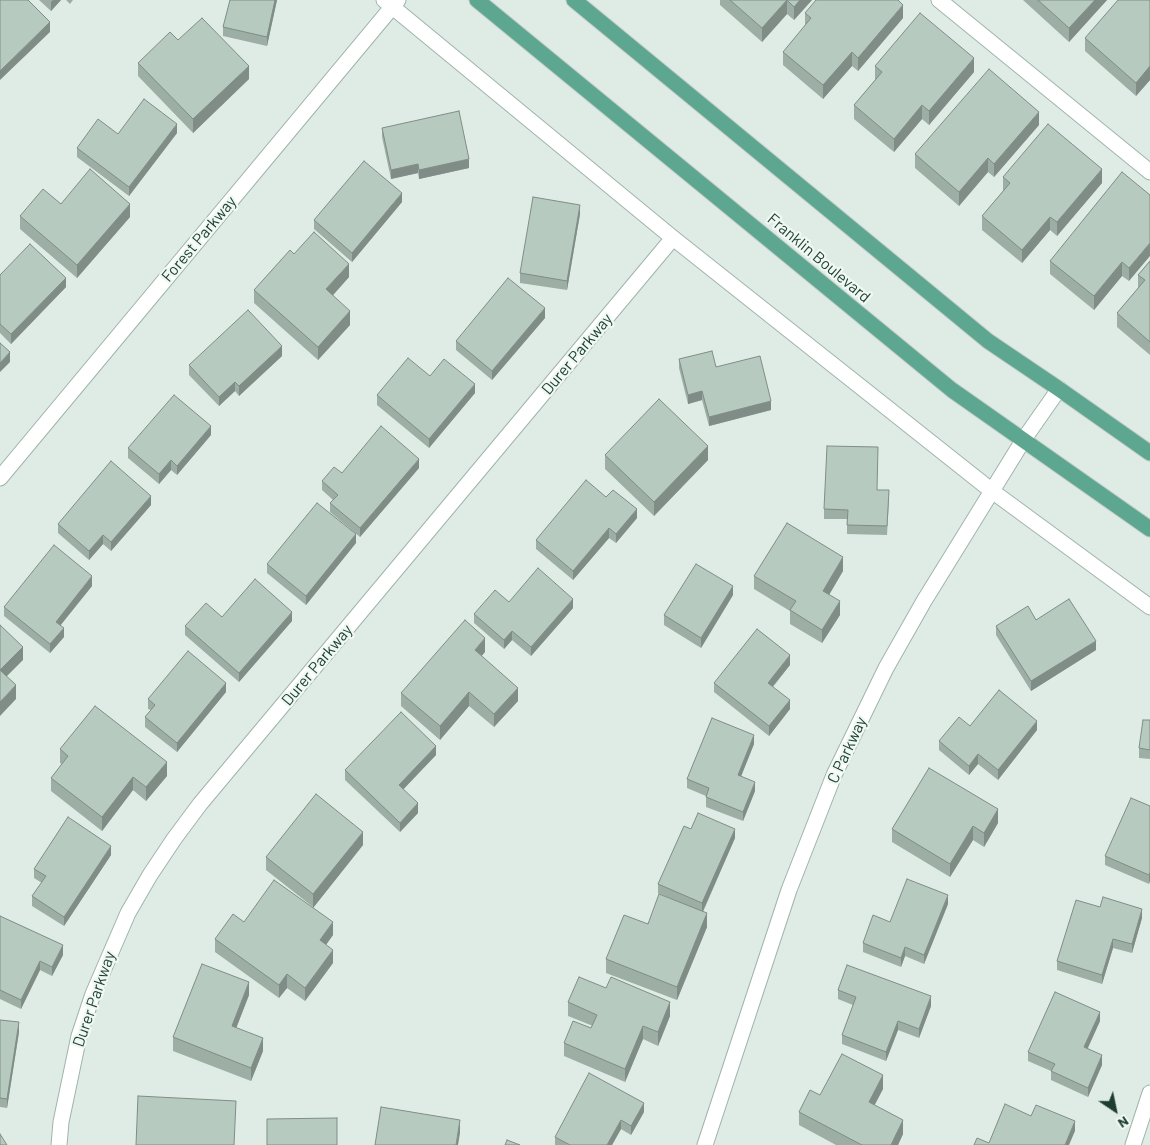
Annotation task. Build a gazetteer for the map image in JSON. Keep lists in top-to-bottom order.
{
  "streets": {
    "main road": ["Franklin Boulevard"],
    "street": ["Forest Parkway", "Durer Parkway", "C Parkway"]
  },
  "crossings": [
    ["Franklin Boulevard", "C Parkway"]
  ],
  "north": "bottom right"
}
